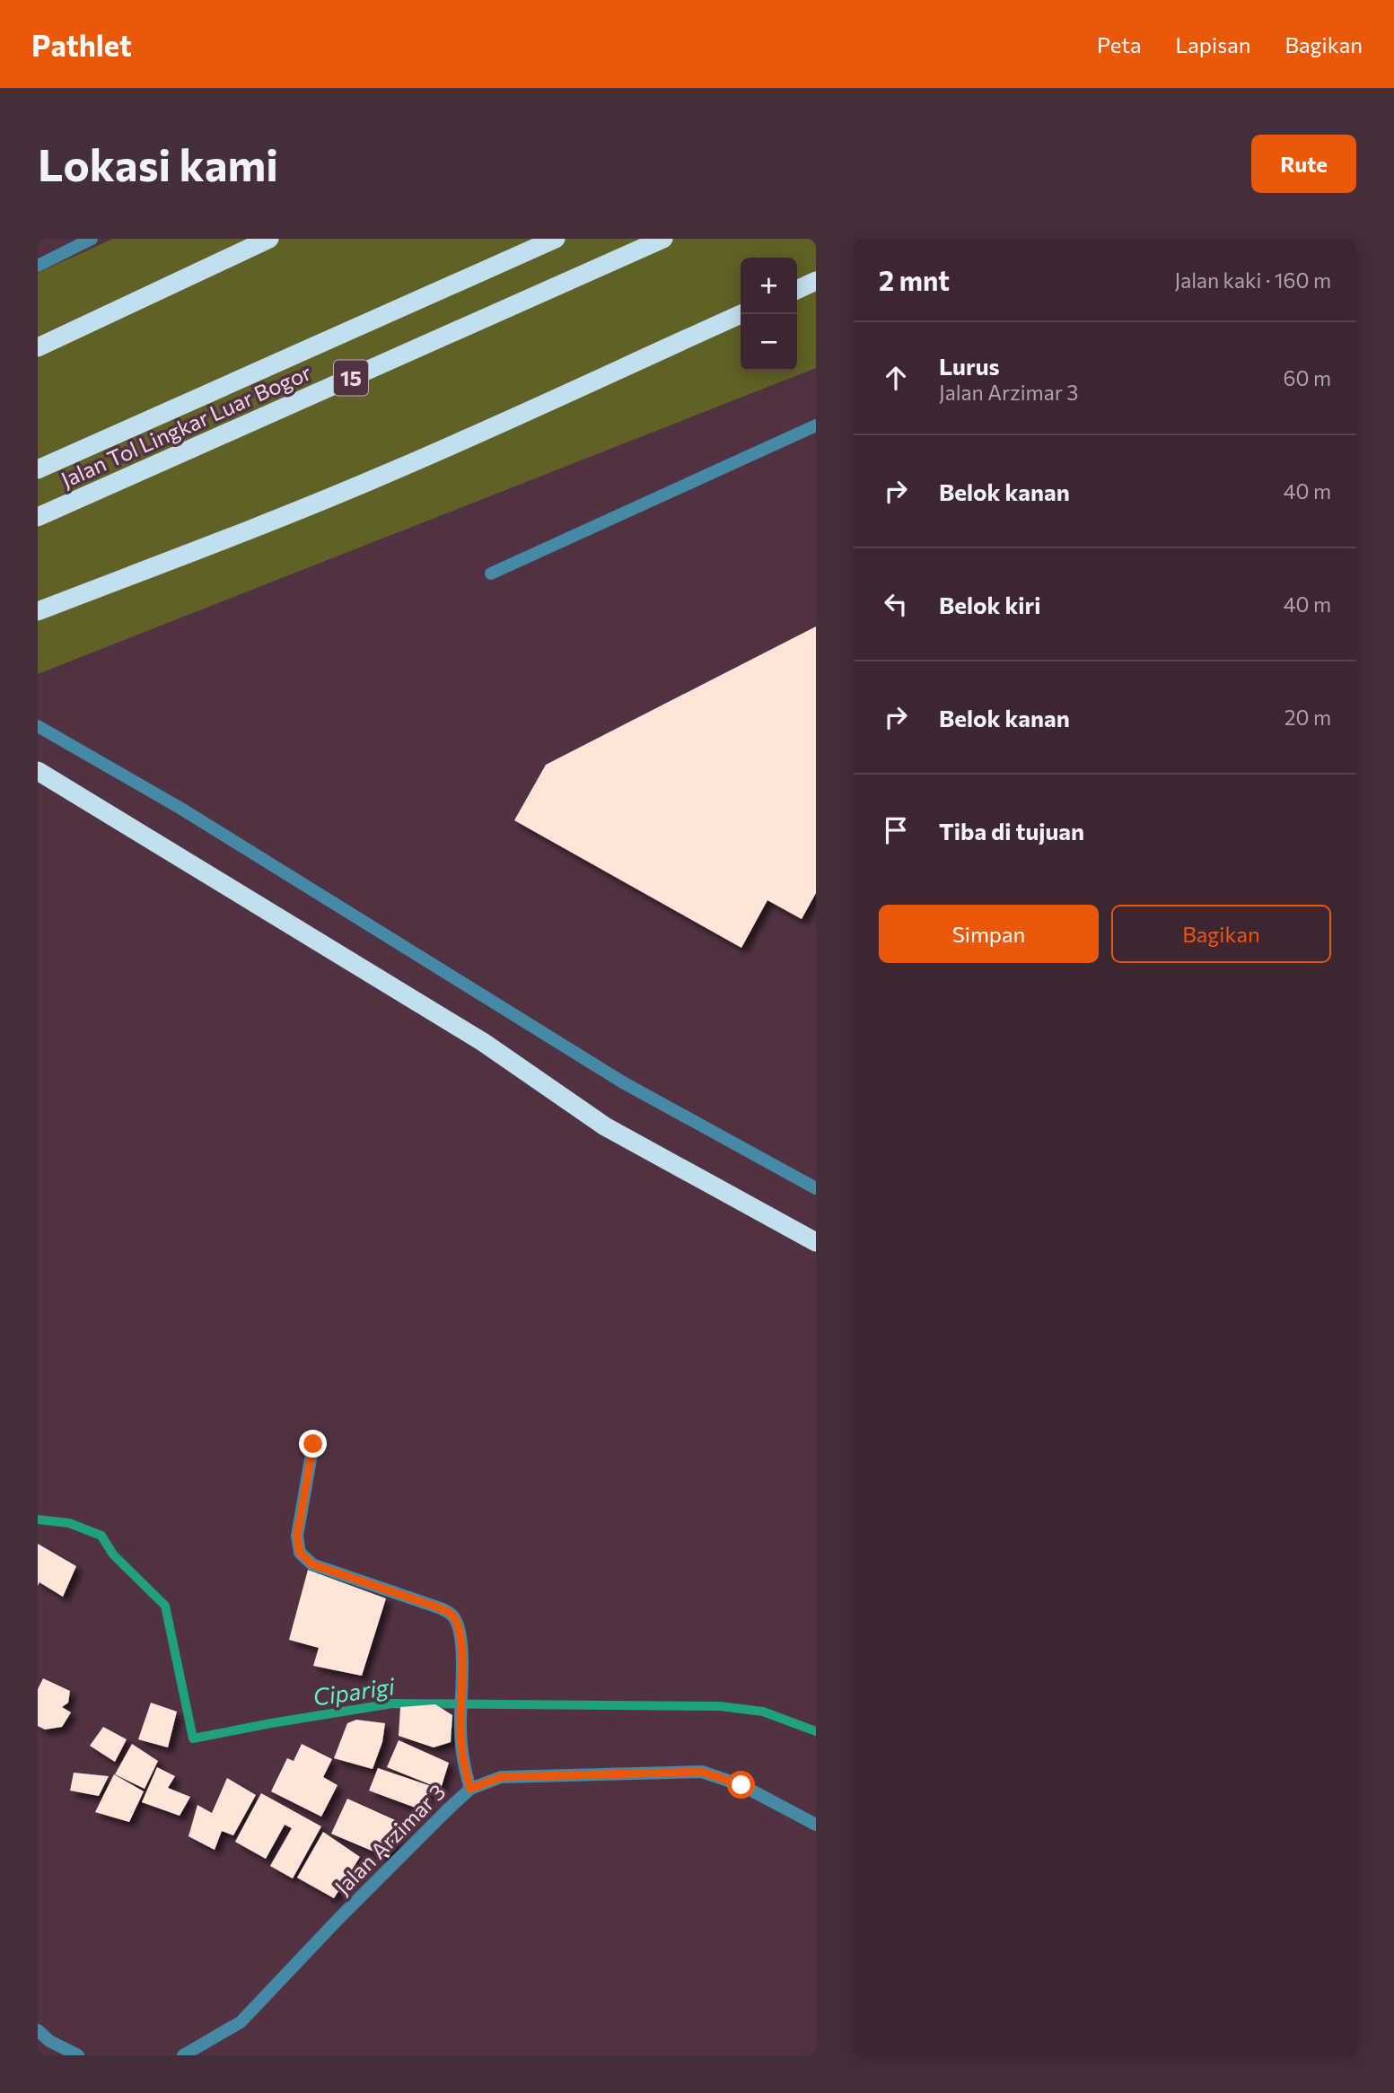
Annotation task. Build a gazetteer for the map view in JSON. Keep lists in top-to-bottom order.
{
  "streets": {
    "highway": ["15", "Jalan Tol Lingkar Luar Bogor"],
    "street": ["Jalan Arzimar 3"]
  },
  "water": ["Ciparigi"],
  "page": {
    "header": "Pathlet",
    "nav": ["Peta", "Lapisan", "Bagikan"],
    "buttons": [
      "Rute",
      ["Simpan", "Bagikan"]
    ],
    "title": "Lokasi kami",
    "heading": ["2 mnt", "Jalan kaki · 160 m"],
    "map_buttons": ["+", "−"],
    "list": [
      ["Lurus", "Jalan Arzimar 3", "60 m"],
      ["Belok kanan", "40 m"],
      ["Belok kiri", "40 m"],
      ["Belok kanan", "20 m"],
      "Tiba di tujuan"
    ]
  }
}
